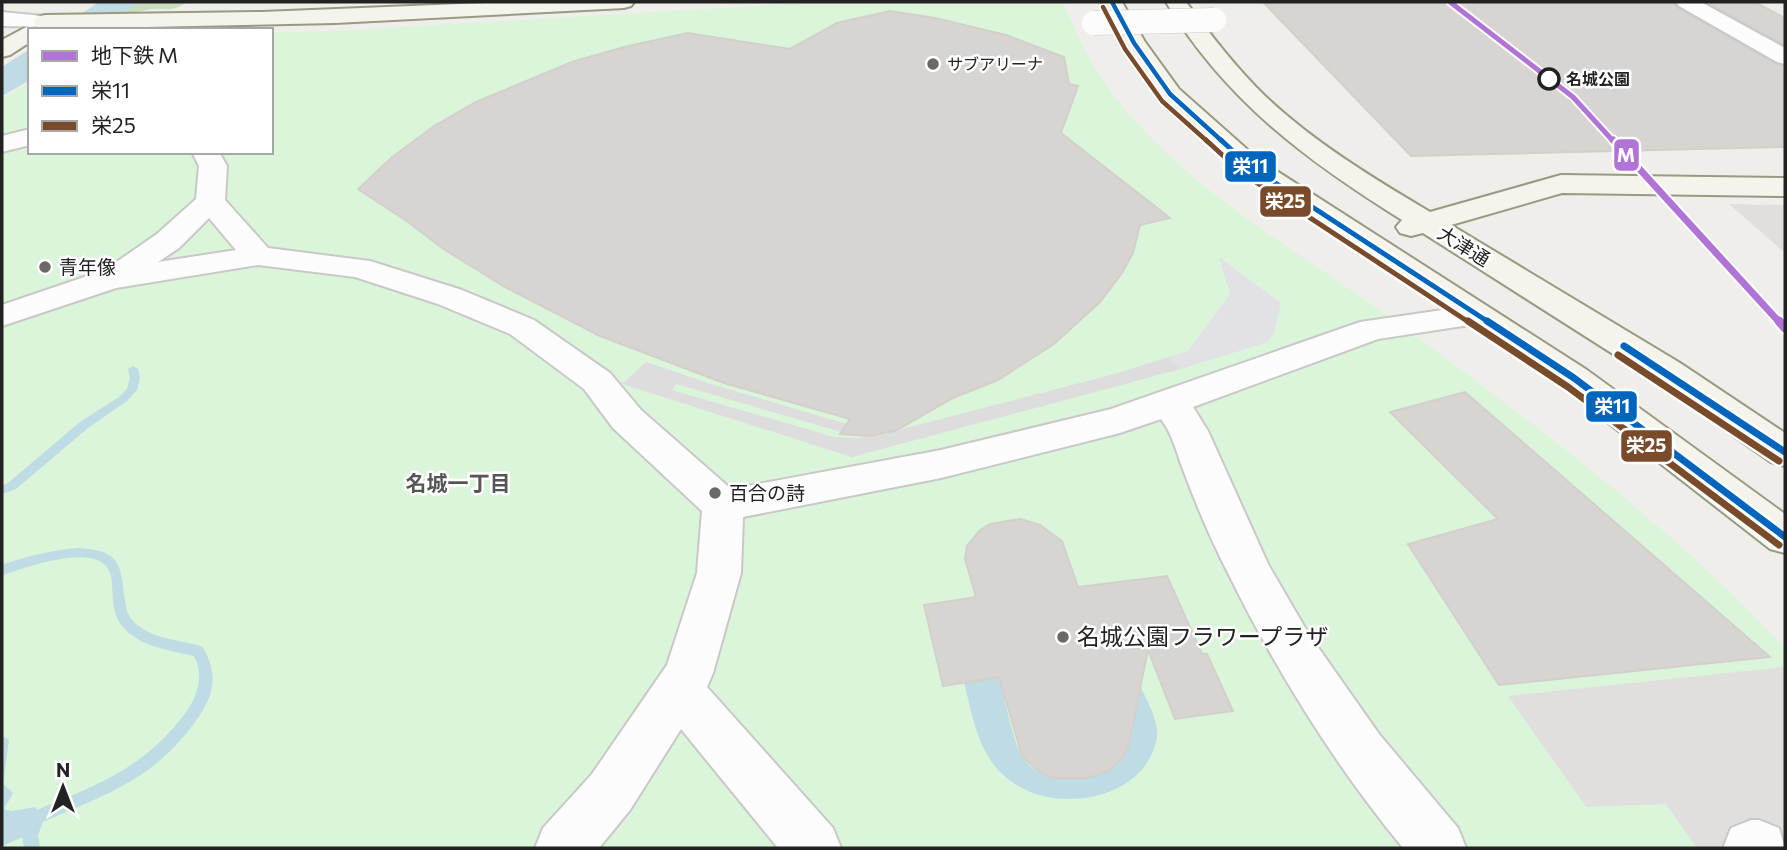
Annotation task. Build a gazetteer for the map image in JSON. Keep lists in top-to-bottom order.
{
  "streets": {
    "street": ["大津通"]
  },
  "districts": ["名城一丁目"],
  "places": [
    "サブアリーナ",
    "名城公園",
    "青年像",
    "百合の詩",
    "名城公園フラワープラザ"
  ],
  "lines": ["metro line M", "transit line 栄11", "transit line 栄25"],
  "legend": ["地下鉄 M", "栄11", "栄25"],
  "north": "top"
}
